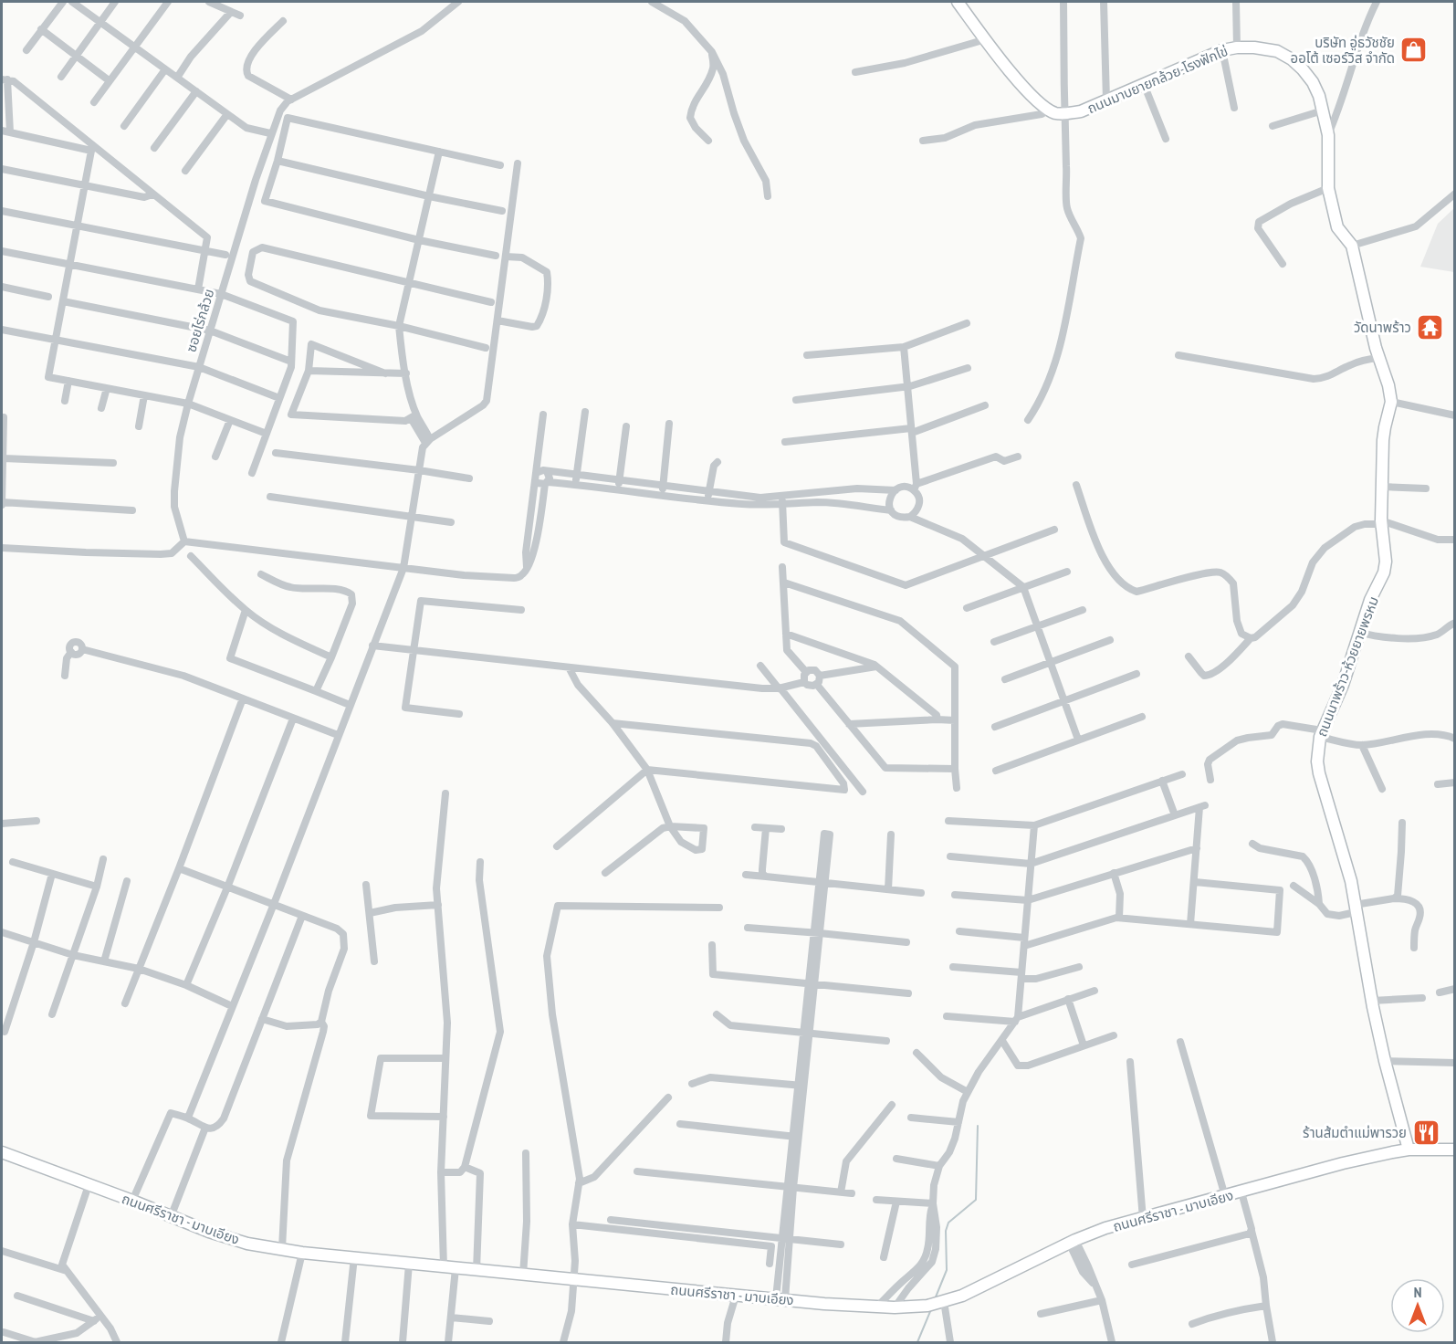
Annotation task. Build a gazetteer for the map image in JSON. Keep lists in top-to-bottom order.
{
  "streets": {
    "street": [
      "ถนนมาบยายกล้วย-โรงฟักไข่",
      "ซอยไร่กล้วย",
      "ถนนนาพร้าว-ห้วยยายพรหม",
      "ถนนศรีราชา - มาบเอียง"
    ]
  },
  "crossings": [
    ["ถนนมาบยายกล้วย-โรงฟักไข่", "ถนนนาพร้าว-ห้วยยายพรหม"],
    ["ถนนนาพร้าว-ห้วยยายพรหม", "ถนนศรีราชา - มาบเอียง"]
  ],
  "places": {
    "shop": ["บริษัท อู่ธวัชชัย ออโต้ เซอร์วิส จำกัด"],
    "temple": ["วัดนาพร้าว"],
    "restaurant": ["ร้านส้มตำแม่พารวย"]
  },
  "north": "top"
}
